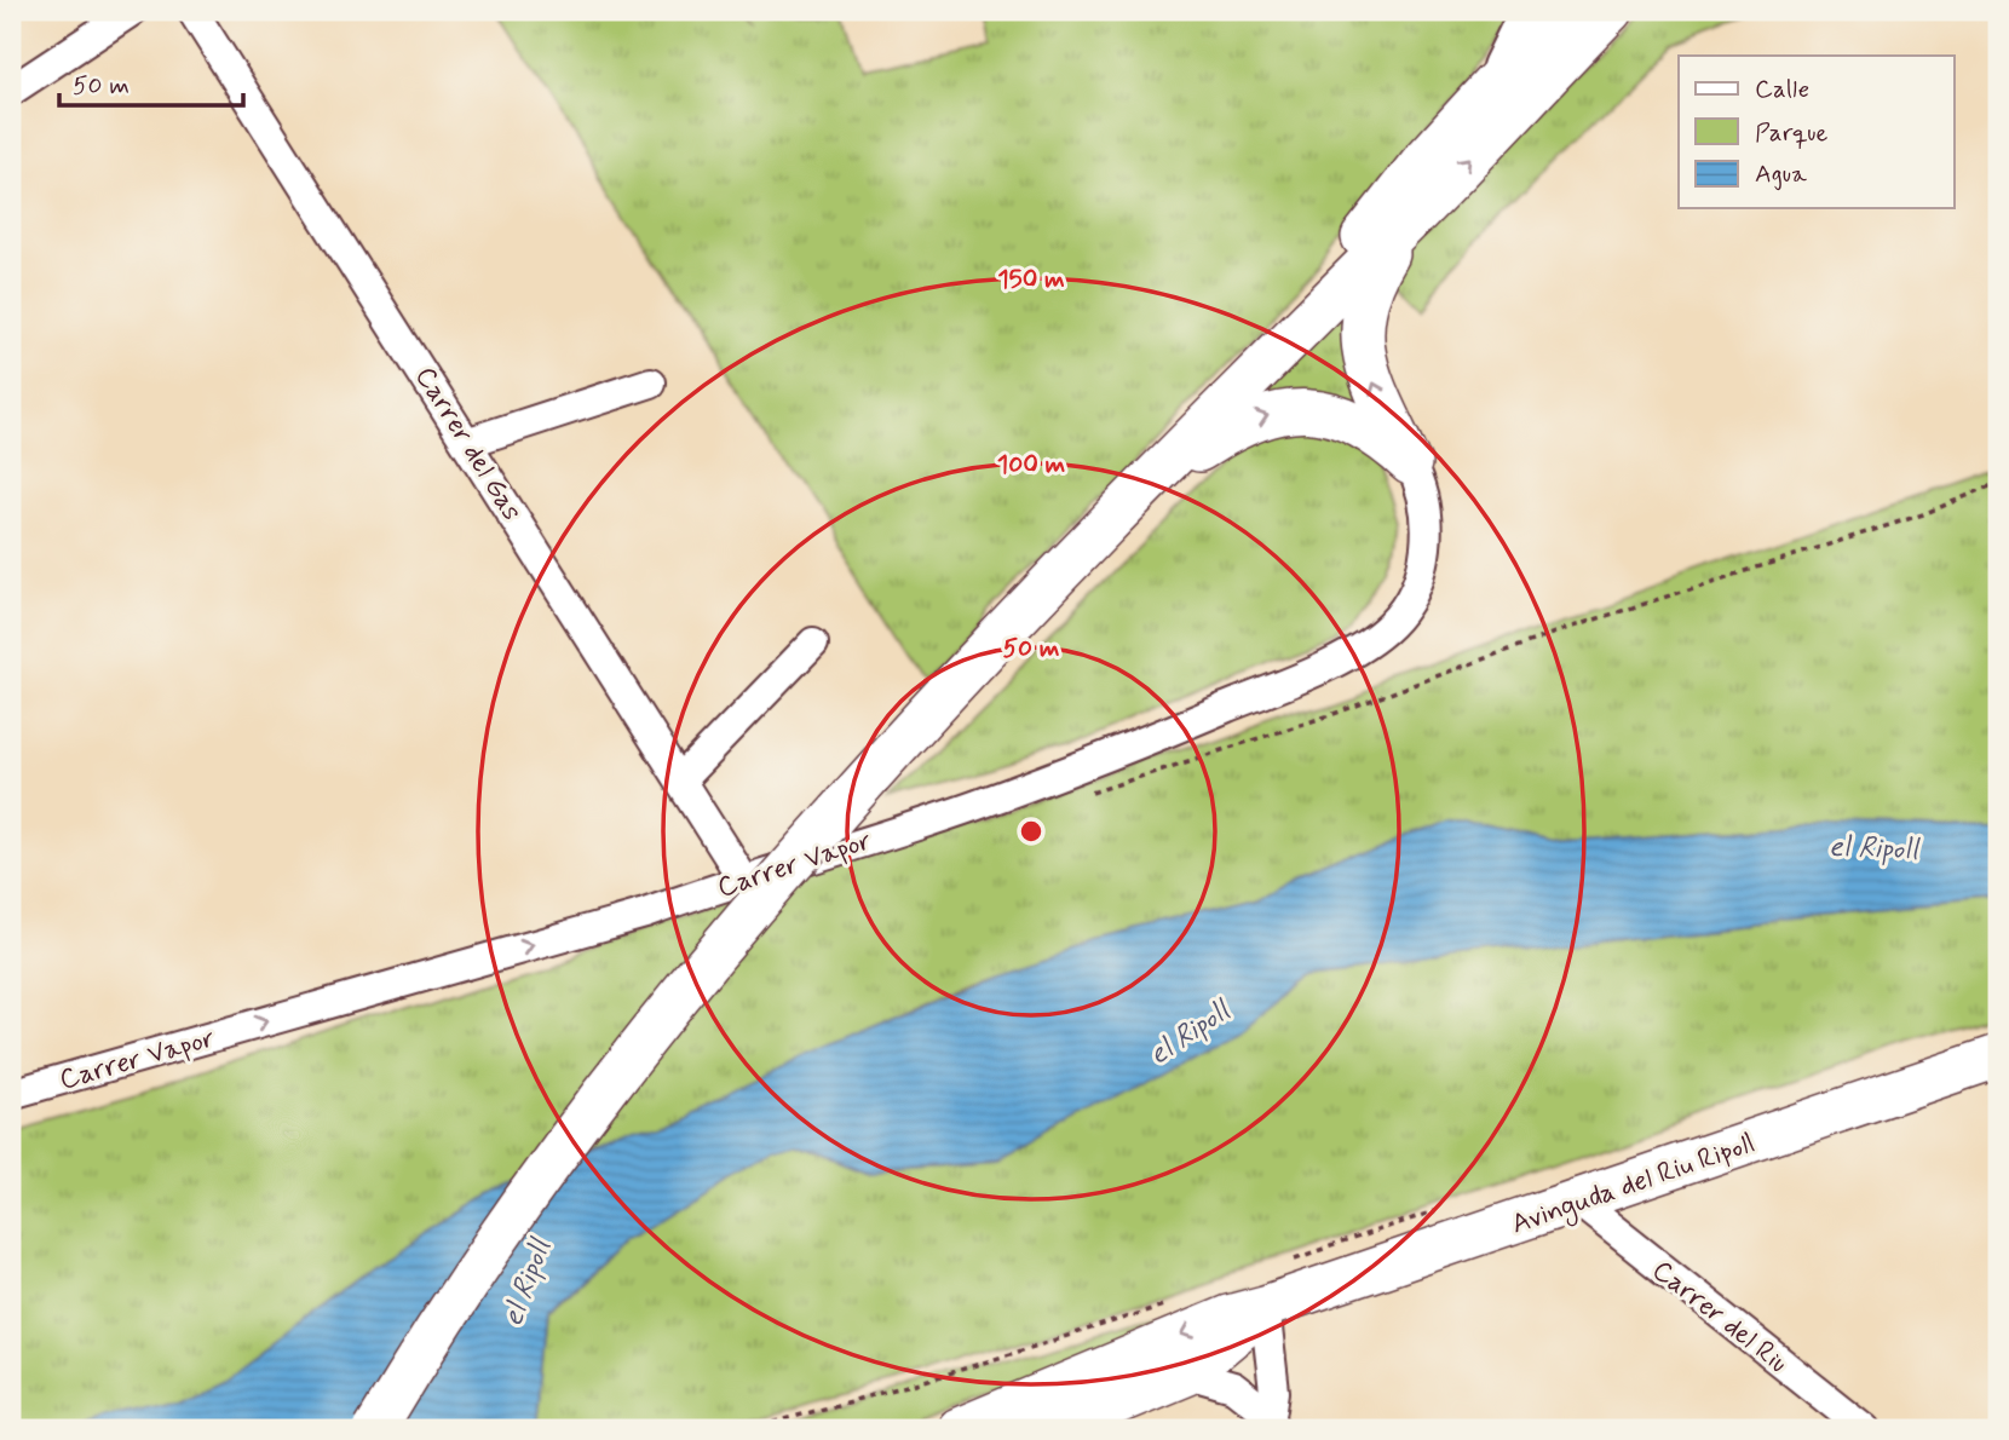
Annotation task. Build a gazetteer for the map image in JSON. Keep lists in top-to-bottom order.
{
  "streets": {
    "main road": ["Avinguda del Riu Ripoll"],
    "street": ["Carrer del Gas", "Carrer Vapor", "Carrer del Riu"]
  },
  "crossings": [
    ["Carrer del Gas", "Carrer Vapor"],
    ["Avinguda del Riu Ripoll", "Carrer del Riu"]
  ],
  "one_way": ["Carrer Vapor"],
  "water": ["el Ripoll"],
  "legend": ["Calle", "Parque", "Agua"],
  "scale_bar": "50 m",
  "rings": ["150 m", "100 m", "50 m"]
}
